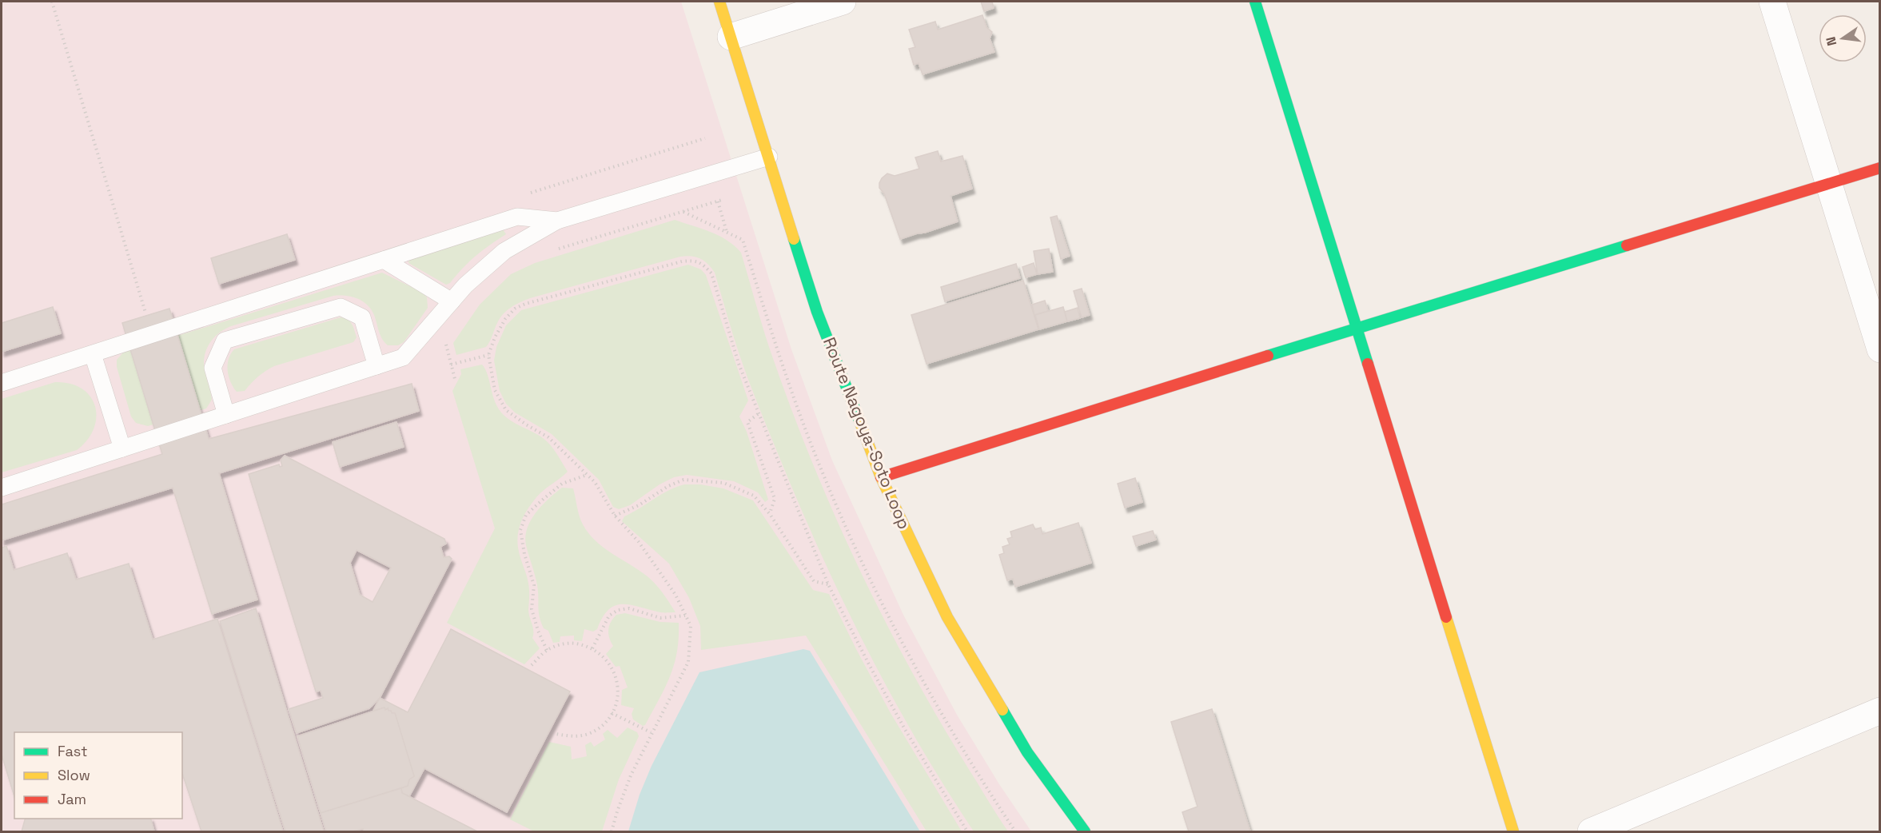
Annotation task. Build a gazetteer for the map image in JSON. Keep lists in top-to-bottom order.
{
  "streets": {
    "street": ["Route Nagoya-Soto Loop"]
  },
  "legend": ["Fast", "Slow", "Jam"],
  "north": "left"
}
